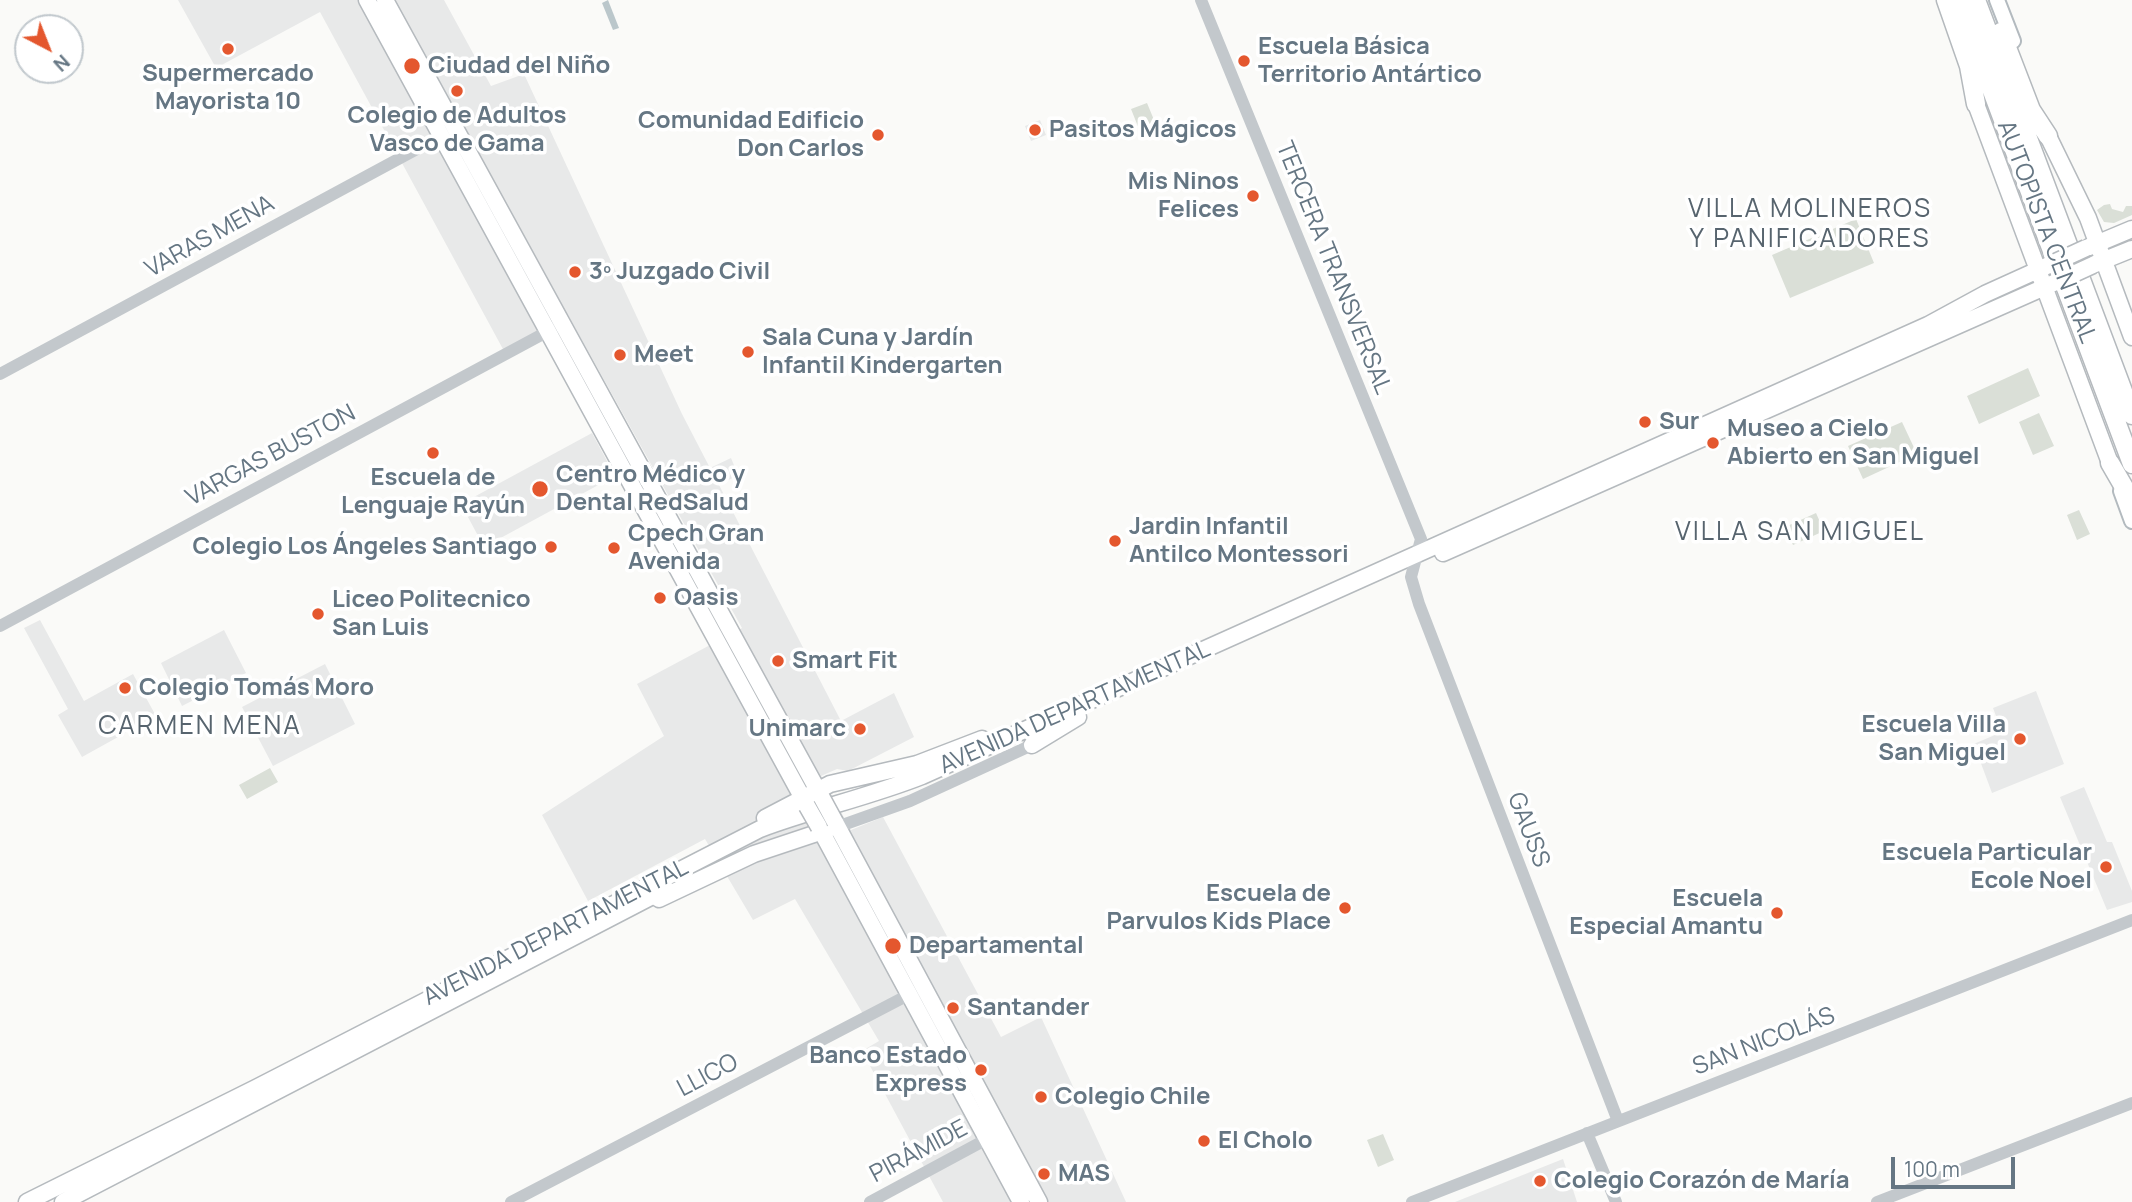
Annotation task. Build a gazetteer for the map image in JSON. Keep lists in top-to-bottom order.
{
  "streets": {
    "highway": ["AUTOPISTA CENTRAL"],
    "main road": ["AVENIDA DEPARTAMENTAL"],
    "street": [
      "VARAS MENA",
      "TERCERA TRANSVERSAL",
      "VARGAS BUSTON",
      "GAUSS",
      "SAN NICOLÁS",
      "LLICO",
      "PIRÁMIDE"
    ]
  },
  "crossings": [
    ["TERCERA TRANSVERSAL", "AVENIDA DEPARTAMENTAL"],
    ["TERCERA TRANSVERSAL", "GAUSS"],
    ["AVENIDA DEPARTAMENTAL", "GAUSS"],
    ["GAUSS", "SAN NICOLÁS"]
  ],
  "districts": ["VILLA MOLINEROS Y PANIFICADORES", "VILLA SAN MIGUEL", "CARMEN MENA"],
  "places": [
    "Supermercado Mayorista 10",
    "Escuela Básica Territorio Antártico",
    "Ciudad del Niño",
    "Colegio de Adultos Vasco de Gama",
    "Pasitos Mágicos",
    "Comunidad Edificio Don Carlos",
    "Mis Ninos Felices",
    "3º Juzgado Civil",
    "Sala Cuna y Jardín Infantil Kindergarten",
    "Meet",
    "Sur",
    "Museo a Cielo Abierto en San Miguel",
    "Escuela de Lenguaje Rayún",
    "Centro Médico y Dental RedSalud",
    "Jardin Infantil Antilco Montessori",
    "Colegio Los Ángeles Santiago",
    "Cpech Gran Avenida",
    "Oasis",
    "Liceo Politecnico San Luis",
    "Smart Fit",
    "Colegio Tomás Moro",
    "Unimarc",
    "Escuela Villa San Miguel",
    "Escuela Particular Ecole Noel",
    "Escuela de Parvulos Kids Place",
    "Escuela Especial Amantu",
    "Departamental",
    "Santander",
    "Banco Estado Express",
    "Colegio Chile",
    "El Cholo",
    "MAS",
    "Colegio Corazón de María"
  ],
  "scale_bar": "100 m",
  "north": "bottom right"
}
